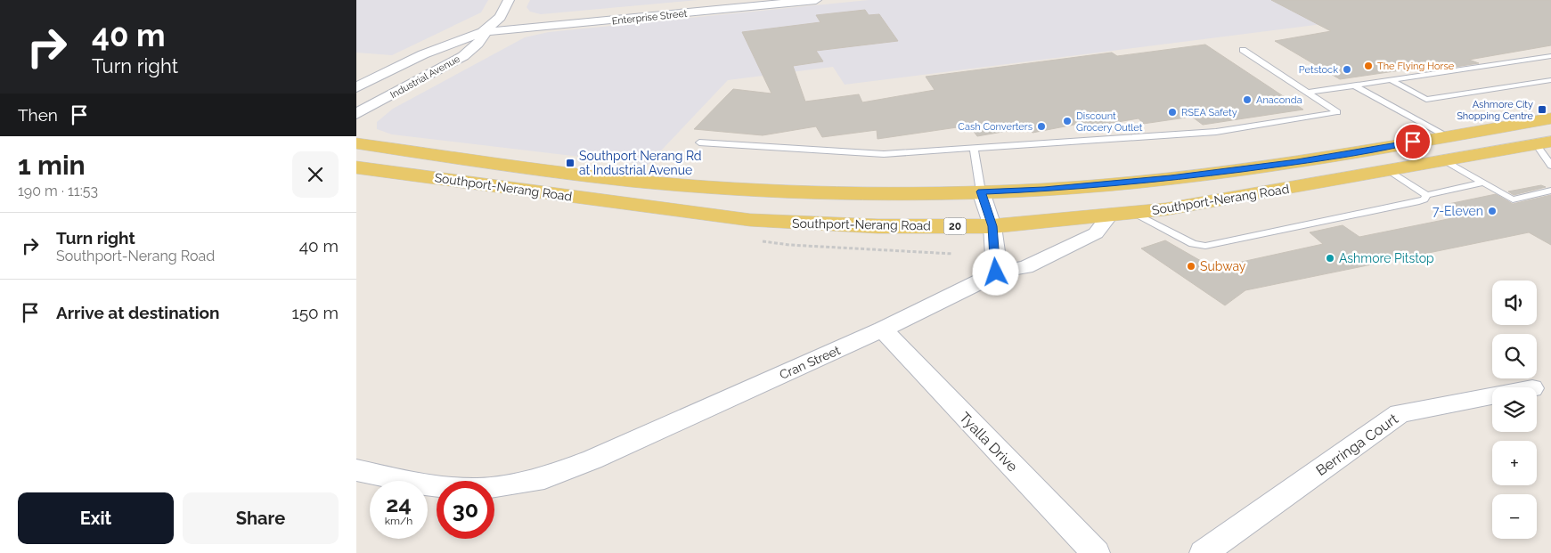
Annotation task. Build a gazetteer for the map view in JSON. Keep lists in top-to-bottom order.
{
  "streets": {
    "main road": ["Southport-Nerang Road", "20"],
    "street": [
      "Enterprise Street",
      "Industrial Avenue",
      "Cran Street",
      "Tyalla Drive",
      "Berringa Court"
    ]
  },
  "crossings": [
    ["Enterprise Street", "Industrial Avenue"],
    ["Cran Street", "Tyalla Drive"]
  ],
  "places": {
    "other": [
      "The Flying Horse",
      "Petstock",
      "Anaconda",
      "RSEA Safety",
      "Discount Grocery Outlet",
      "Cash Converters",
      "7-Eleven",
      "Ashmore Pitstop",
      "Subway"
    ],
    "transit": ["Ashmore City Shopping Centre", "Southport Nerang Rd at Industrial Avenue"]
  },
  "page": {
    "turn": ["40 m", "Turn right"],
    "then": "Then",
    "heading": ["1 min", "190 m · 11:53"],
    "list": [
      {
        "name": "Turn right",
        "note": "Southport-Nerang Road",
        "value": "40 m"
      },
      {
        "name": "Arrive at destination",
        "value": "150 m"
      }
    ],
    "map_buttons": ["+", "−"],
    "speed": "24 km/h",
    "limit": "30",
    "buttons": ["Exit", "Share"]
  }
}
